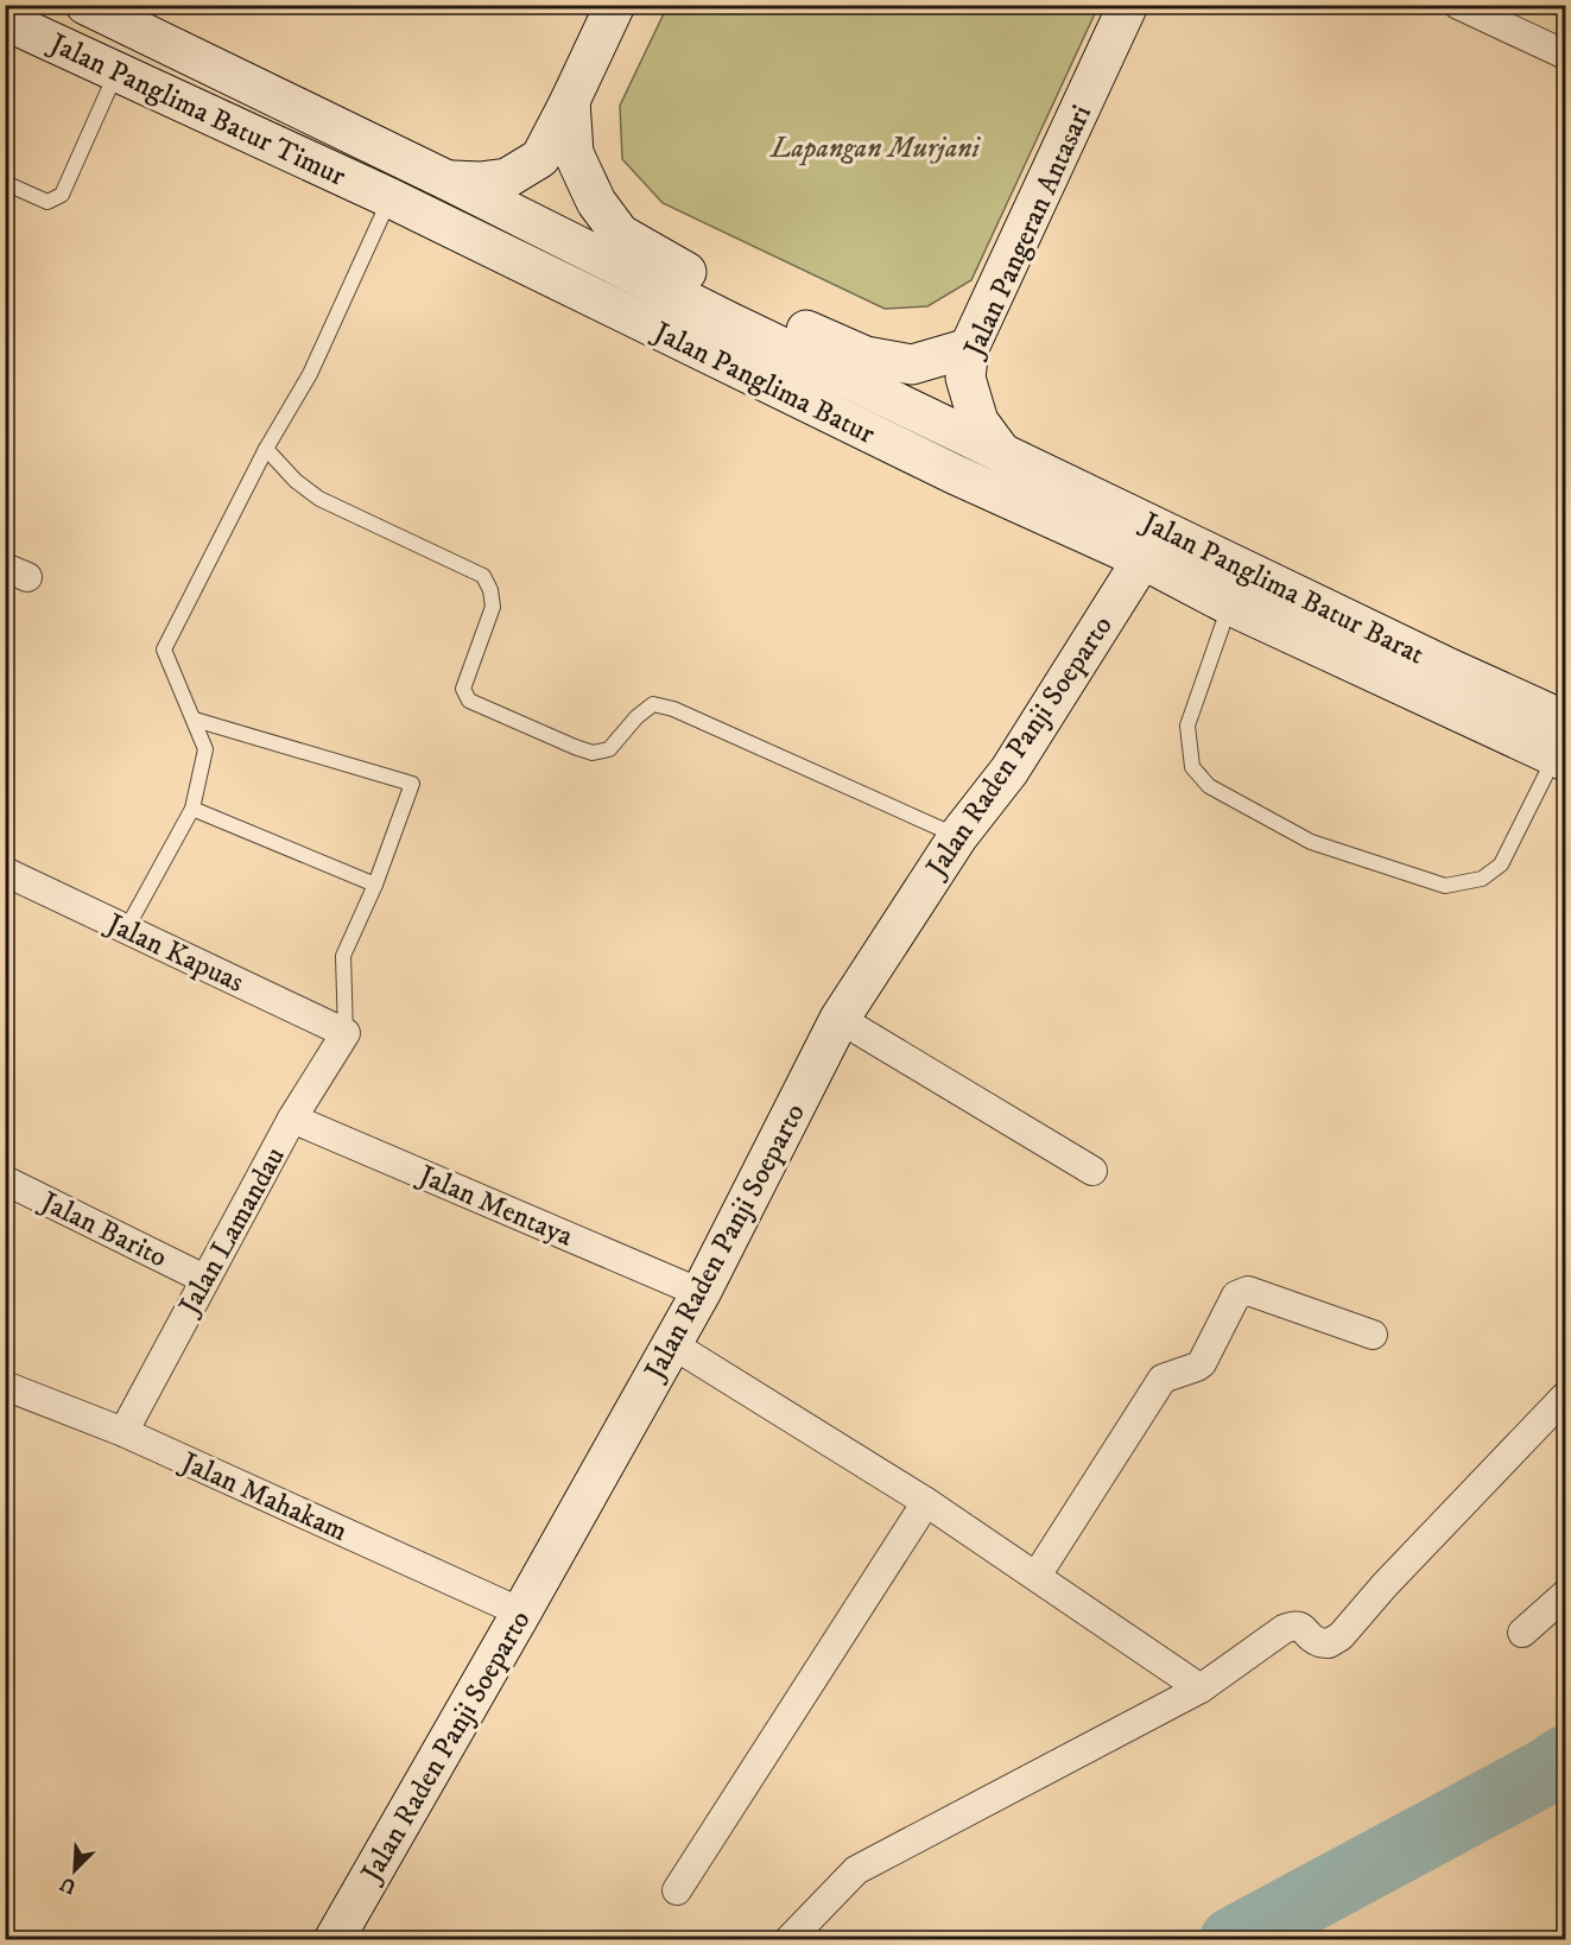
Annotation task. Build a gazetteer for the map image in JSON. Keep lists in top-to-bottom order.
{
  "streets": {
    "main road": [
      "Jalan Panglima Batur Timur",
      "Jalan Pangeran Antasari",
      "Jalan Panglima Batur",
      "Jalan Panglima Batur Barat",
      "Jalan Raden Panji Soeparto"
    ],
    "street": [
      "Jalan Kapuas",
      "Jalan Mentaya",
      "Jalan Barito",
      "Jalan Lamandau",
      "Jalan Mahakam"
    ]
  },
  "crossings": [
    ["Jalan Panglima Batur Timur", "Jalan Panglima Batur"],
    ["Jalan Pangeran Antasari", "Jalan Panglima Batur"],
    ["Jalan Pangeran Antasari", "Jalan Panglima Batur Barat"],
    ["Jalan Panglima Batur", "Jalan Panglima Batur Barat"],
    ["Jalan Panglima Batur", "Jalan Raden Panji Soeparto"],
    ["Jalan Panglima Batur Barat", "Jalan Raden Panji Soeparto"],
    ["Jalan Raden Panji Soeparto", "Jalan Mentaya"],
    ["Jalan Raden Panji Soeparto", "Jalan Mahakam"],
    ["Jalan Kapuas", "Jalan Lamandau"],
    ["Jalan Mentaya", "Jalan Lamandau"],
    ["Jalan Barito", "Jalan Lamandau"],
    ["Jalan Lamandau", "Jalan Mahakam"]
  ],
  "parks": ["Lapangan Murjani"],
  "north": "bottom left"
}
